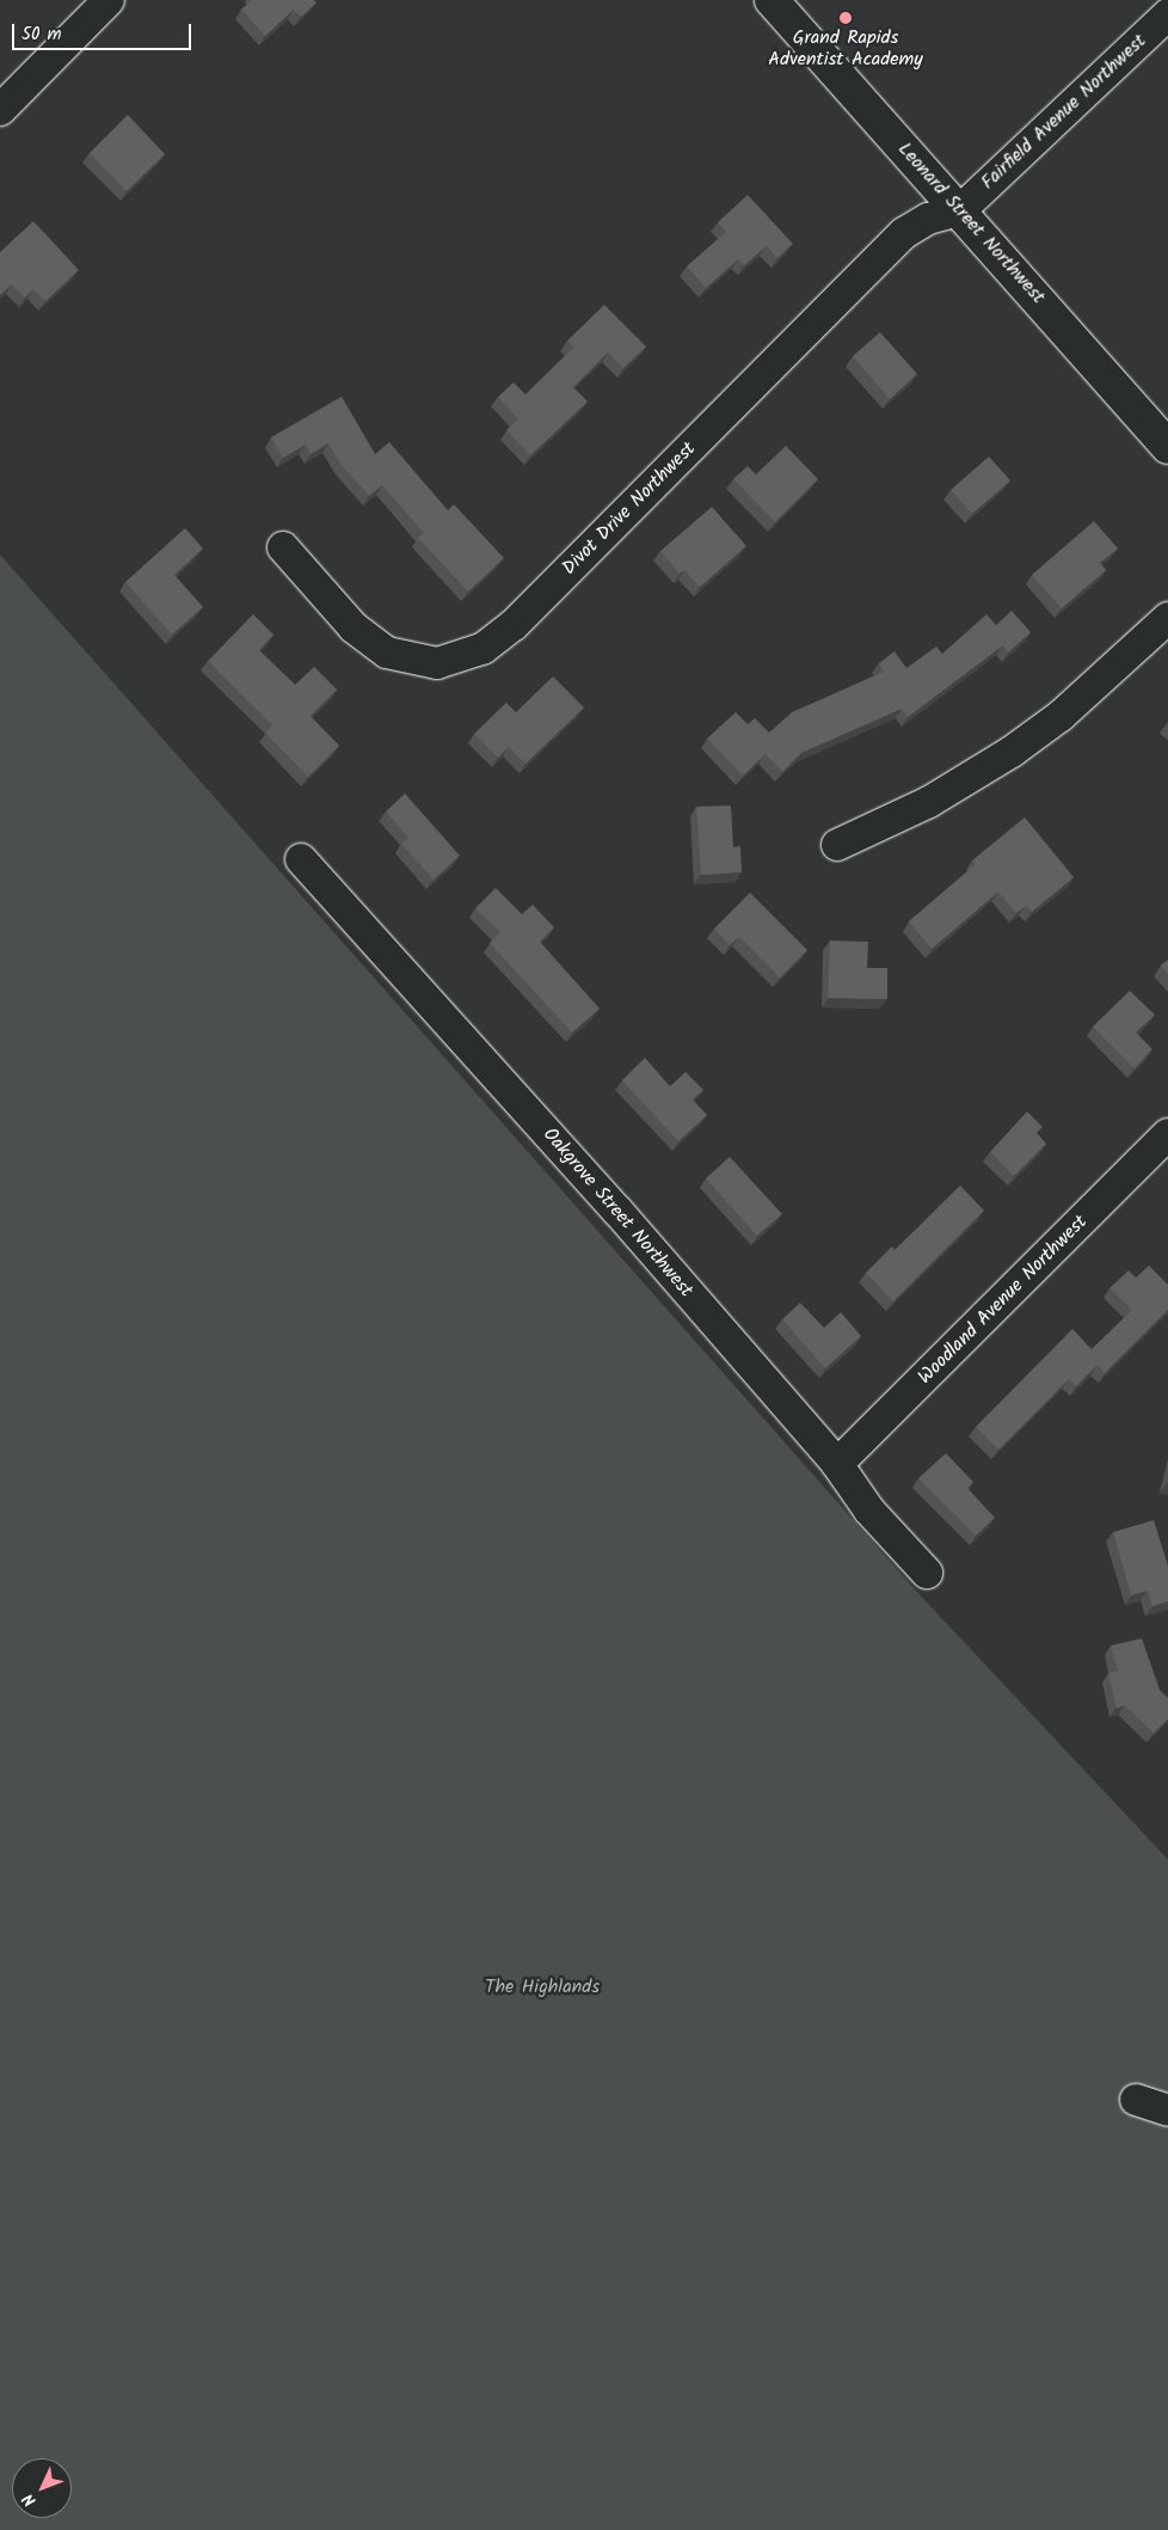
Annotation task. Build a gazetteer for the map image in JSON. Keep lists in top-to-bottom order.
{
  "streets": {
    "main road": ["Leonard Street Northwest"],
    "street": [
      "Fairfield Avenue Northwest",
      "Divot Drive Northwest",
      "Oakgrove Street Northwest",
      "Woodland Avenue Northwest"
    ]
  },
  "crossings": [
    ["Fairfield Avenue Northwest", "Leonard Street Northwest"],
    ["Fairfield Avenue Northwest", "Divot Drive Northwest"],
    ["Leonard Street Northwest", "Divot Drive Northwest"],
    ["Oakgrove Street Northwest", "Woodland Avenue Northwest"]
  ],
  "parks": ["The Highlands"],
  "places": ["Grand Rapids Adventist Academy"],
  "scale_bar": "50 m",
  "north": "bottom left"
}
